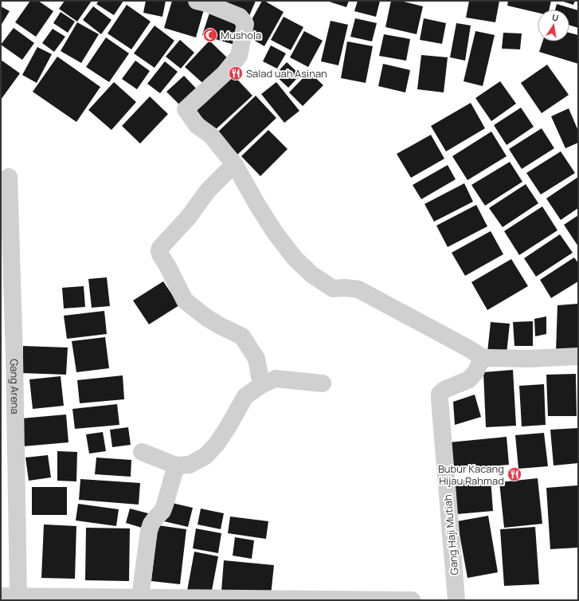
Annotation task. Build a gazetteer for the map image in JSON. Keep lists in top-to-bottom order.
{
  "streets": {
    "street": ["Gang Arena", "Gang Haji Mutiah"]
  },
  "places": {
    "mosque": ["Mushola"],
    "restaurant": ["Salad uah Asinan", "Bubur Kacang Hijau Rahmad"]
  },
  "north": "top"
}
